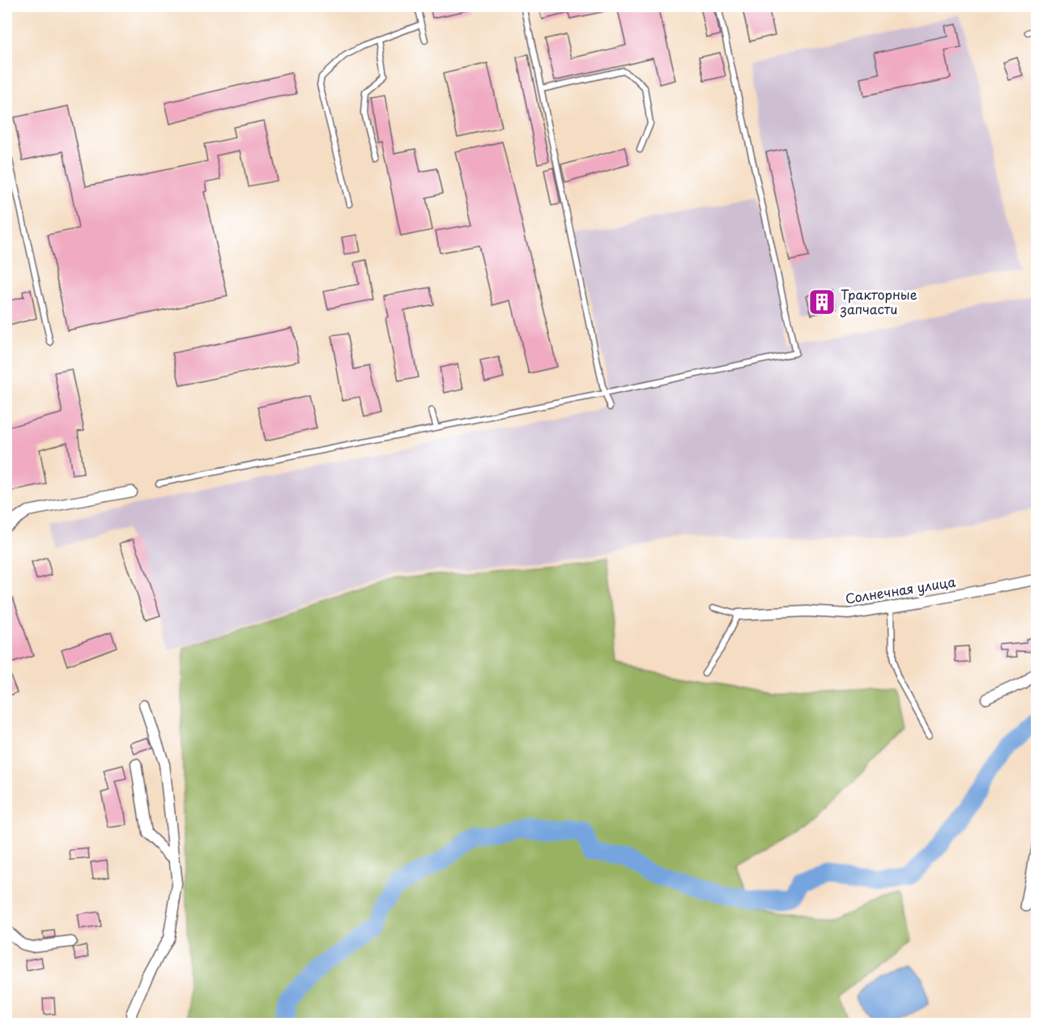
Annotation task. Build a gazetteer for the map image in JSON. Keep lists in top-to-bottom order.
{
  "streets": {
    "street": ["Солнечная улица"]
  },
  "places": {
    "building": ["Тракторные запчасти"]
  }
}
